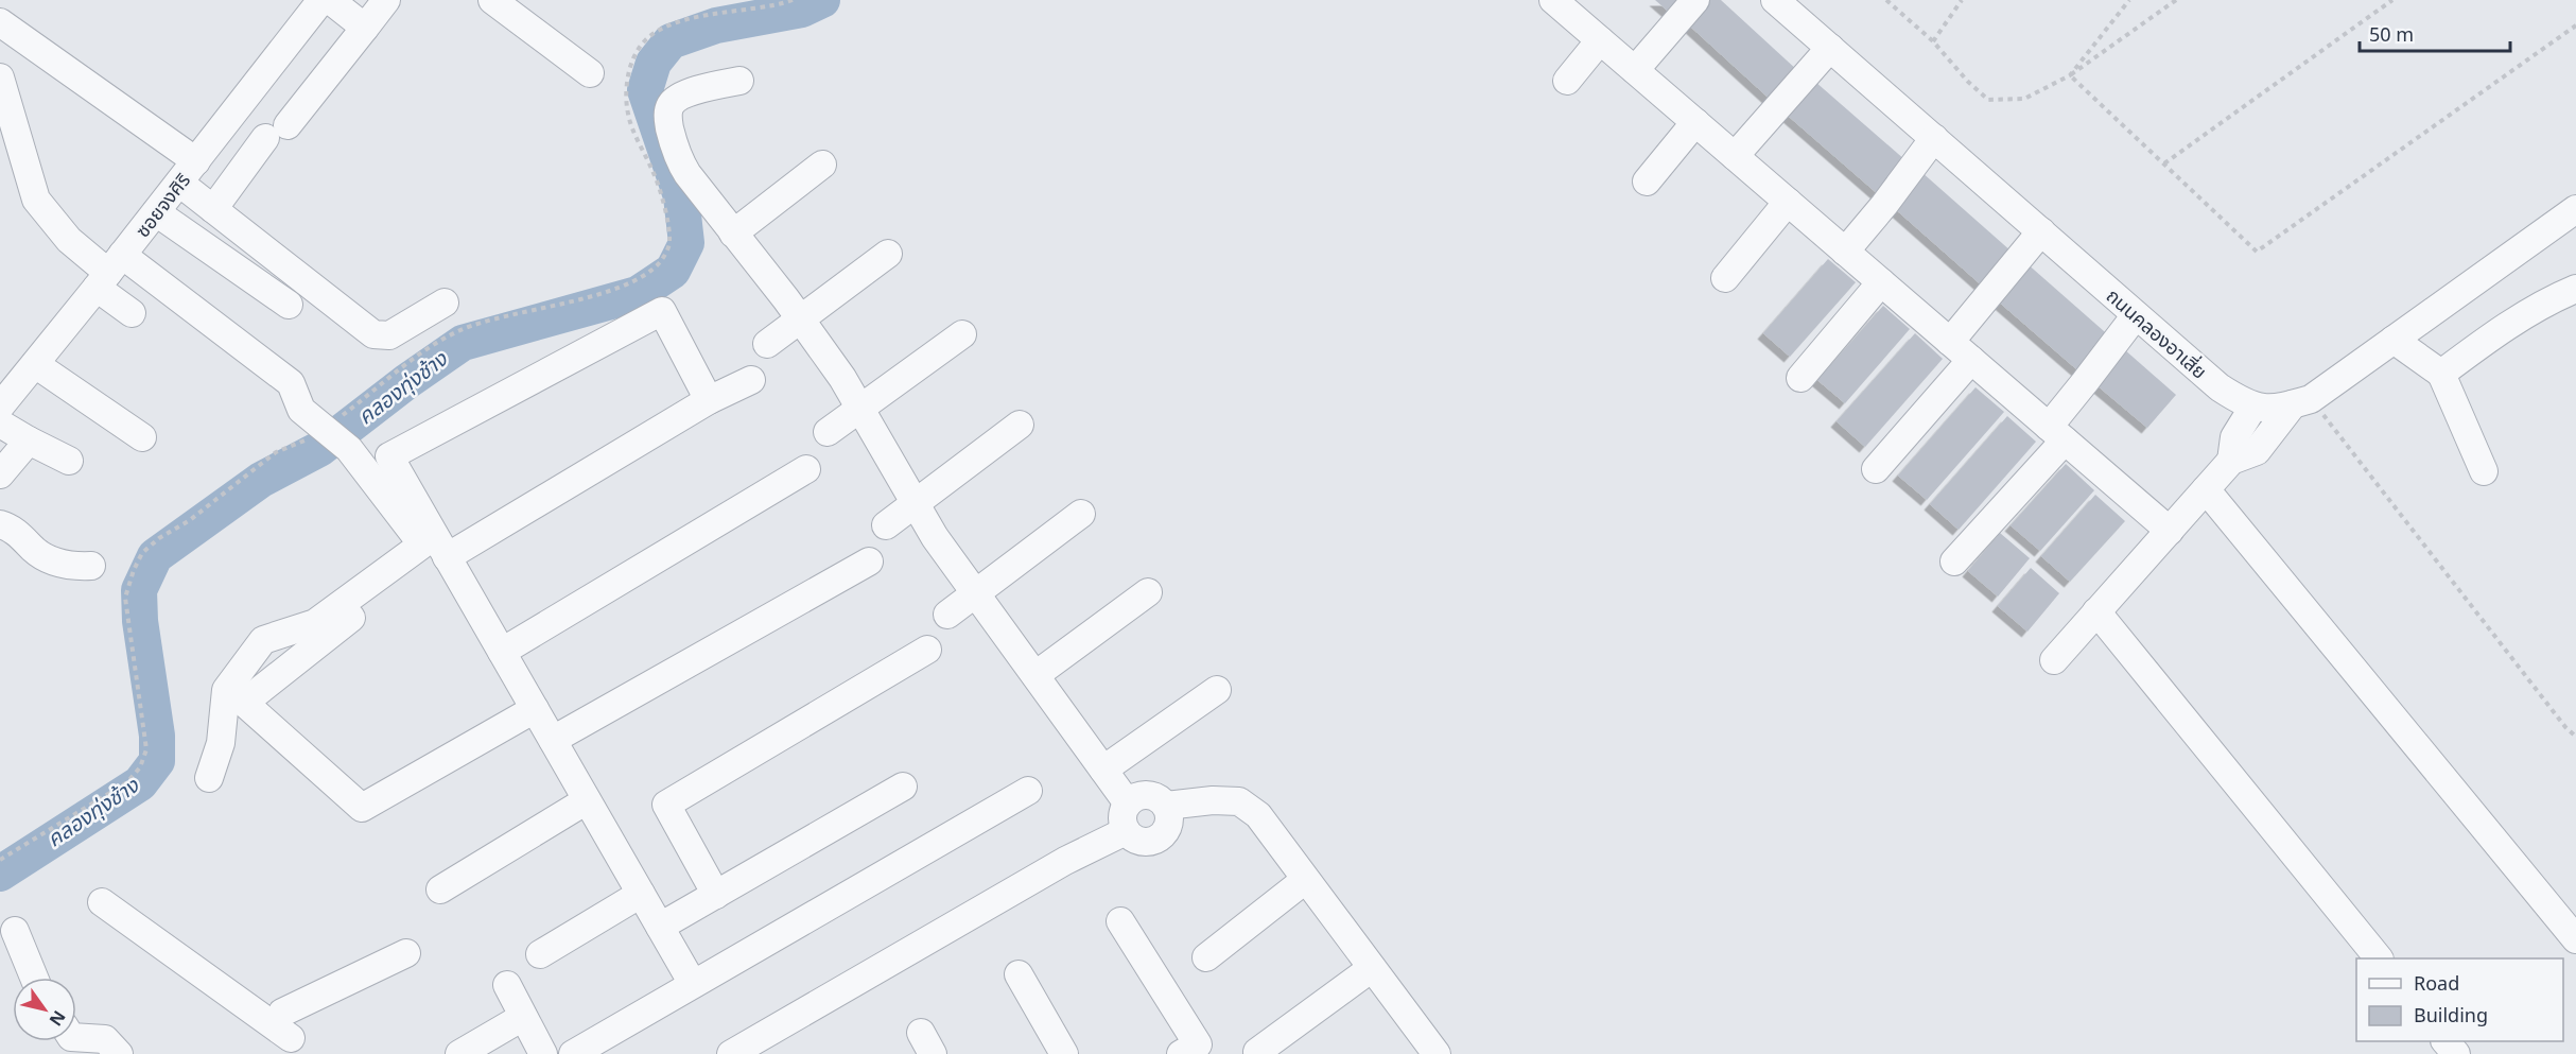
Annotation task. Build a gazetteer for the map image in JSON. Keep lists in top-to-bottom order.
{
  "streets": {
    "street": ["ซอยจงศิริ", "ถนนคลองอาเสี่ย"]
  },
  "water": ["คลองทุ่งช้าง"],
  "legend": ["Road", "Building"],
  "scale_bar": "50 m",
  "north": "bottom right"
}
